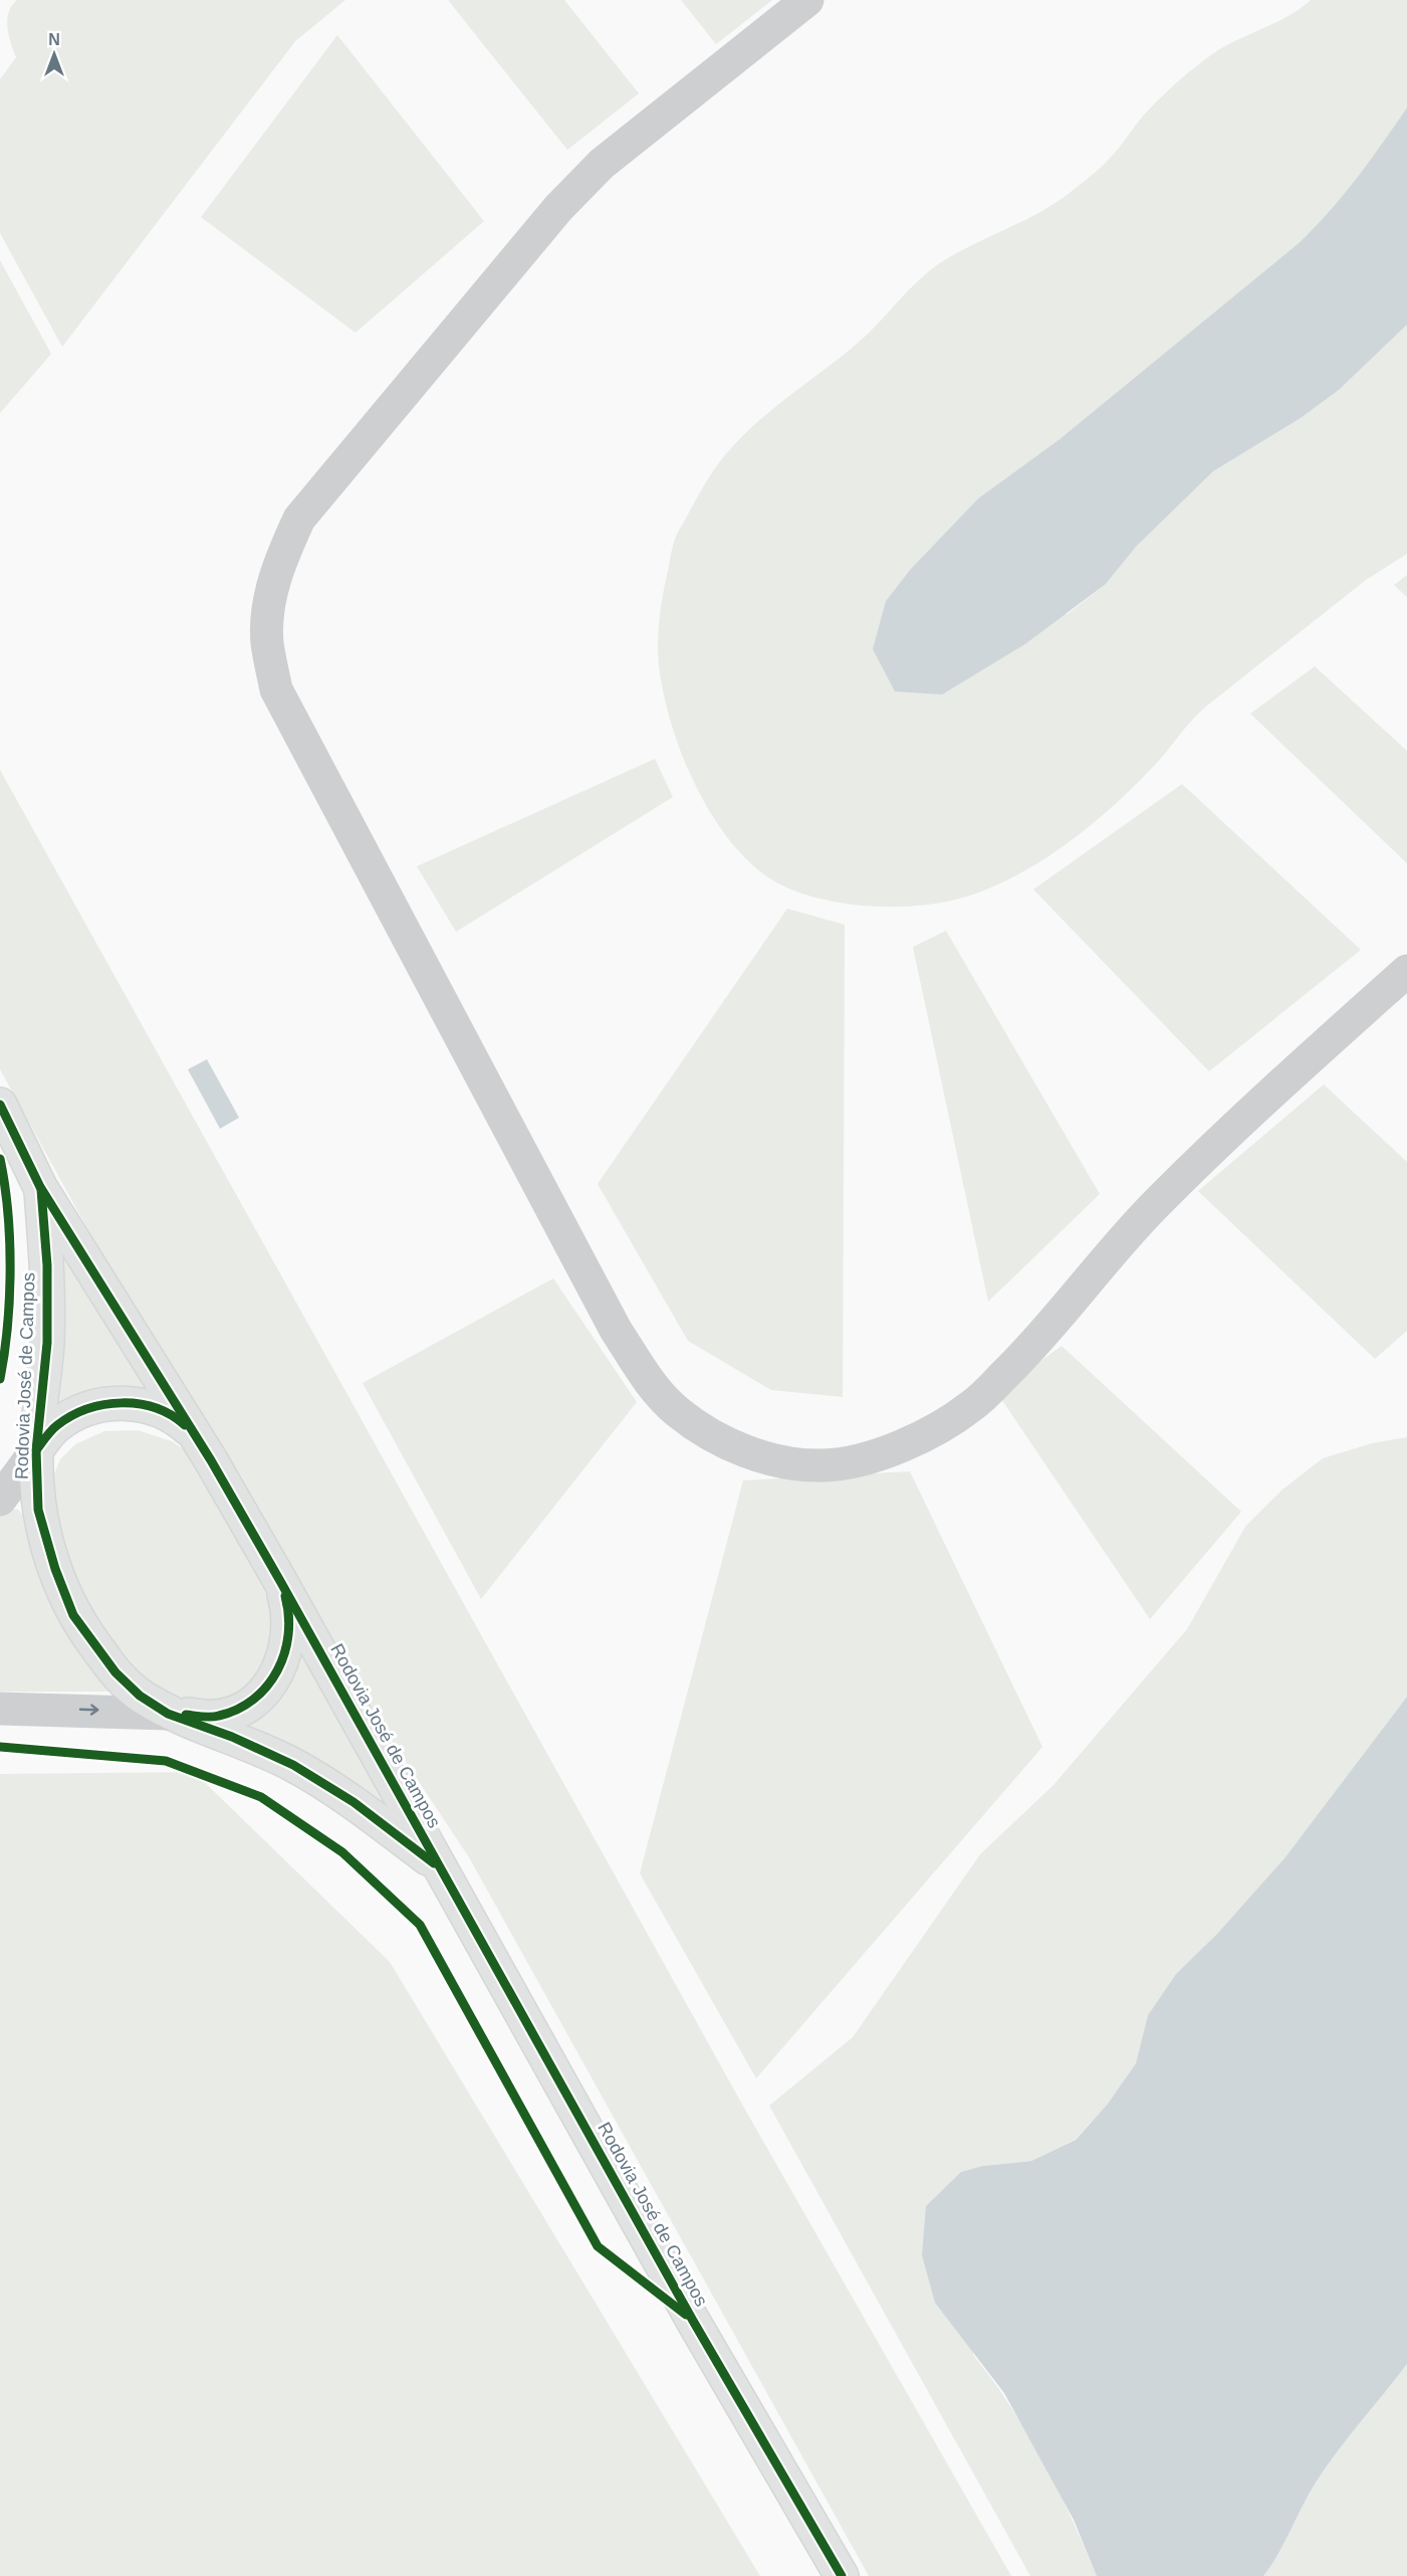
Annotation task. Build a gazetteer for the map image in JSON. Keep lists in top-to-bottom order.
{
  "streets": {
    "main road": ["Rodovia José de Campos"]
  },
  "north": "top"
}
